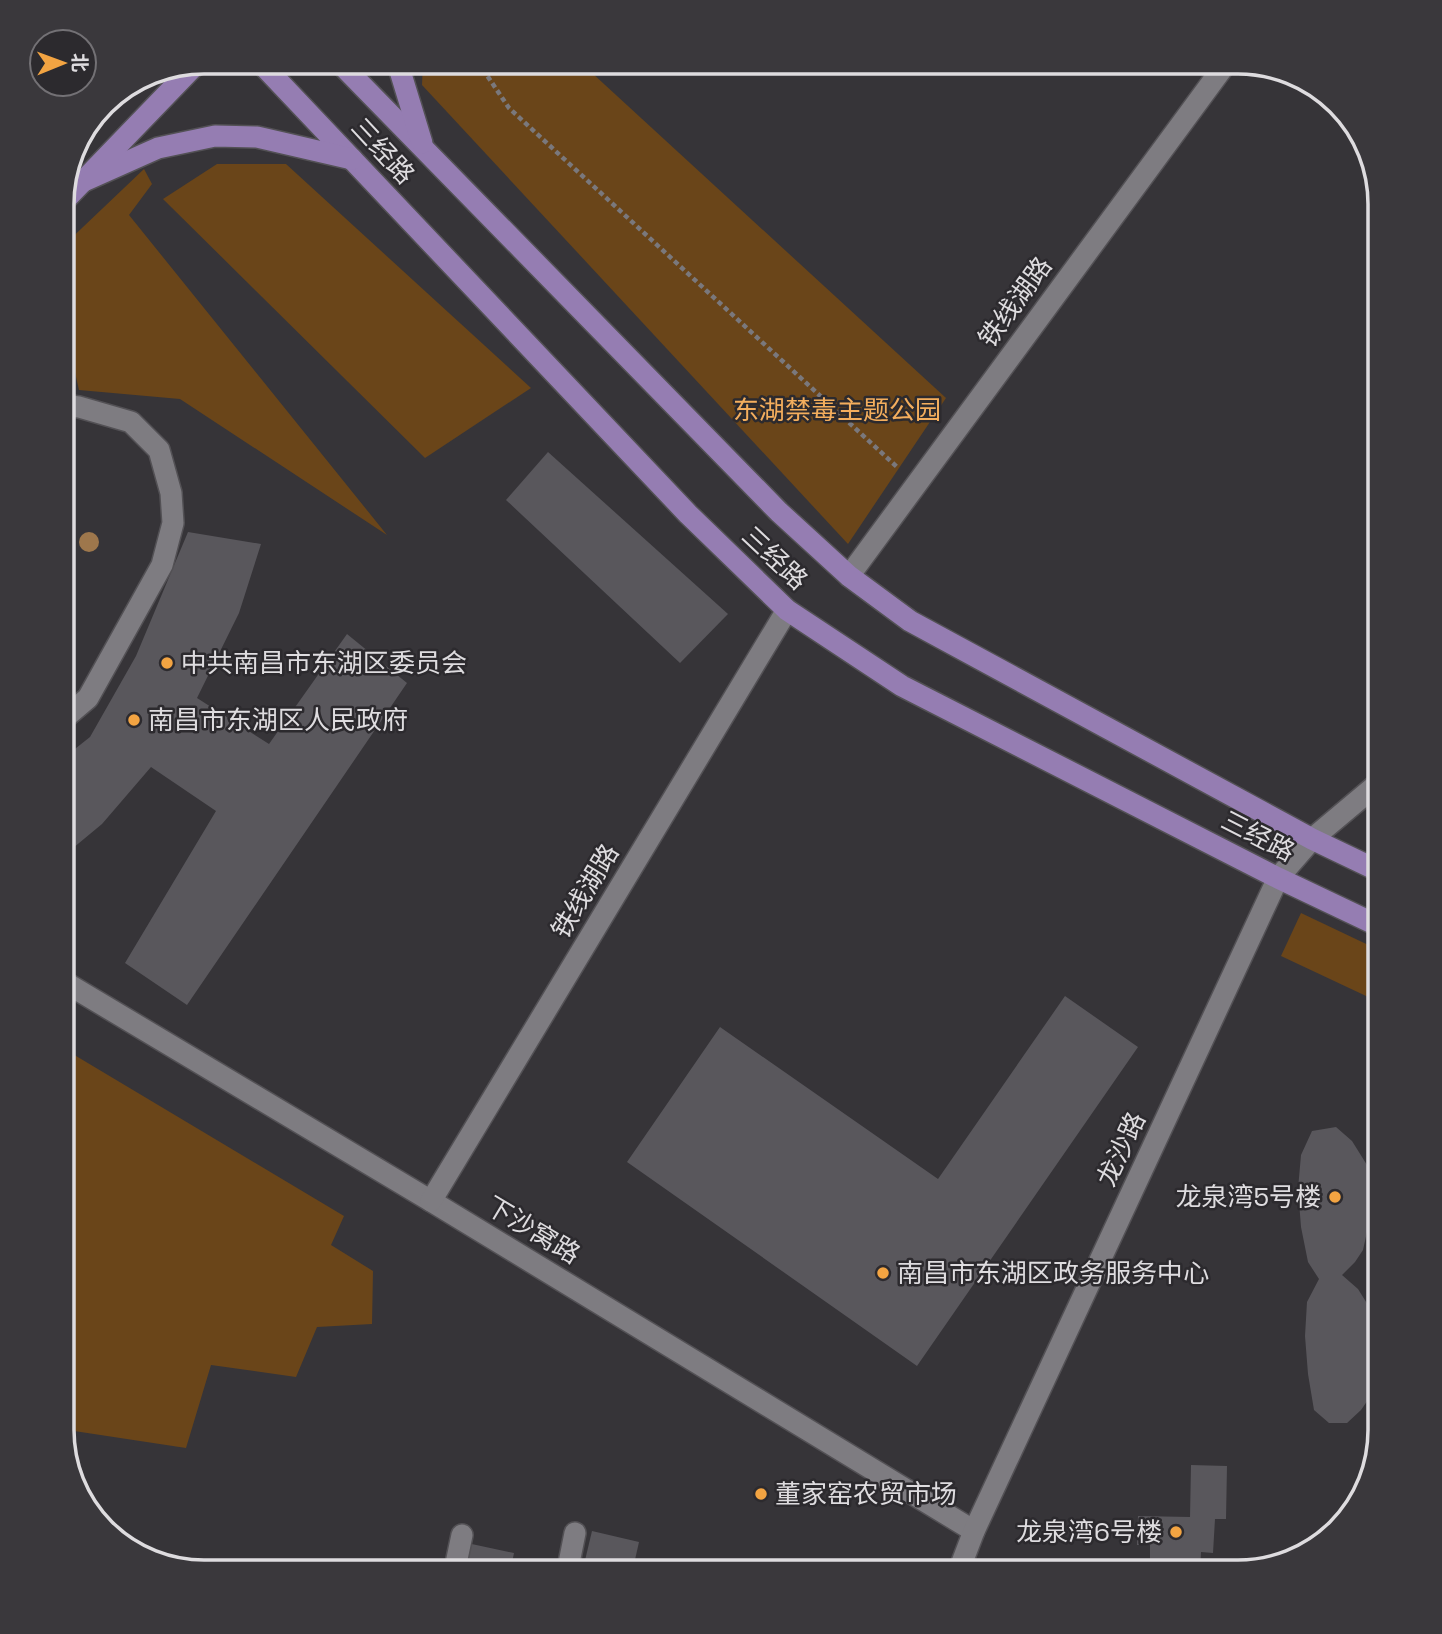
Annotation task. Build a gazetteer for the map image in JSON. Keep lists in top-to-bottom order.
{
  "streets": {
    "main road": ["三经路"],
    "street": ["铁线湖路", "龙沙路", "下沙窝路"]
  },
  "crossings": [
    ["三经路", "铁线湖路"],
    ["三经路", "龙沙路"],
    ["铁线湖路", "下沙窝路"],
    ["龙沙路", "下沙窝路"]
  ],
  "parks": ["东湖禁毒主题公园"],
  "places": [
    "中共南昌市东湖区委员会",
    "南昌市东湖区人民政府",
    "龙泉湾5号楼",
    "南昌市东湖区政务服务中心",
    "董家窑农贸市场",
    "龙泉湾6号楼"
  ],
  "north": "right"
}
